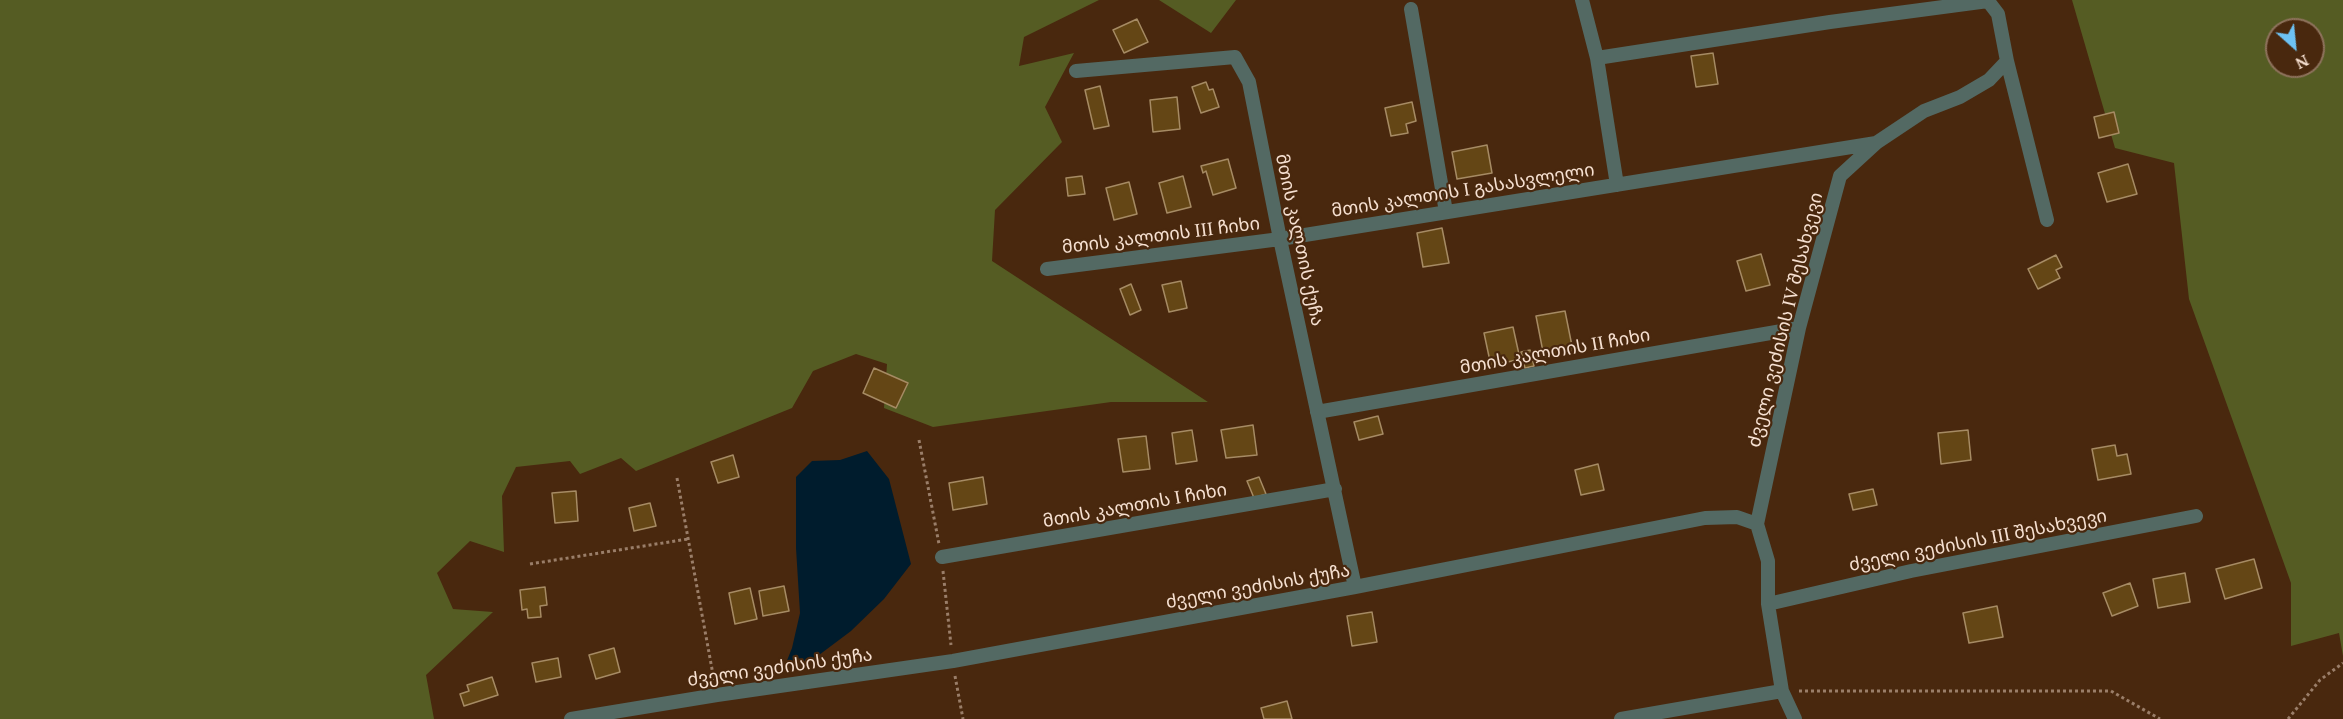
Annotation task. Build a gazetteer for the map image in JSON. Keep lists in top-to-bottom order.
{
  "streets": {
    "street": [
      "მთის კალთის I გასასვლელი",
      "მთის კალთის III ჩიხი",
      "მთის კალთის ქუჩა",
      "ძველი ვეძისის IV შესახვევი",
      "მთის კალთის II ჩიხი",
      "მთის კალთის I ჩიხი",
      "ძველი ვეძისის III შესახვევი",
      "ძველი ვეძისის ქუჩა"
    ]
  },
  "crossings": [
    ["მთის კალთის I გასასვლელი", "მთის კალთის III ჩიხი"],
    ["მთის კალთის I გასასვლელი", "მთის კალთის ქუჩა"],
    ["მთის კალთის I გასასვლელი", "ძველი ვეძისის IV შესახვევი"],
    ["მთის კალთის III ჩიხი", "მთის კალთის ქუჩა"],
    ["მთის კალთის ქუჩა", "მთის კალთის II ჩიხი"],
    ["მთის კალთის ქუჩა", "მთის კალთის I ჩიხი"],
    ["მთის კალთის ქუჩა", "ძველი ვეძისის ქუჩა"],
    ["ძველი ვეძისის IV შესახვევი", "მთის კალთის II ჩიხი"],
    ["ძველი ვეძისის IV შესახვევი", "ძველი ვეძისის ქუჩა"]
  ],
  "north": "bottom right"
}
